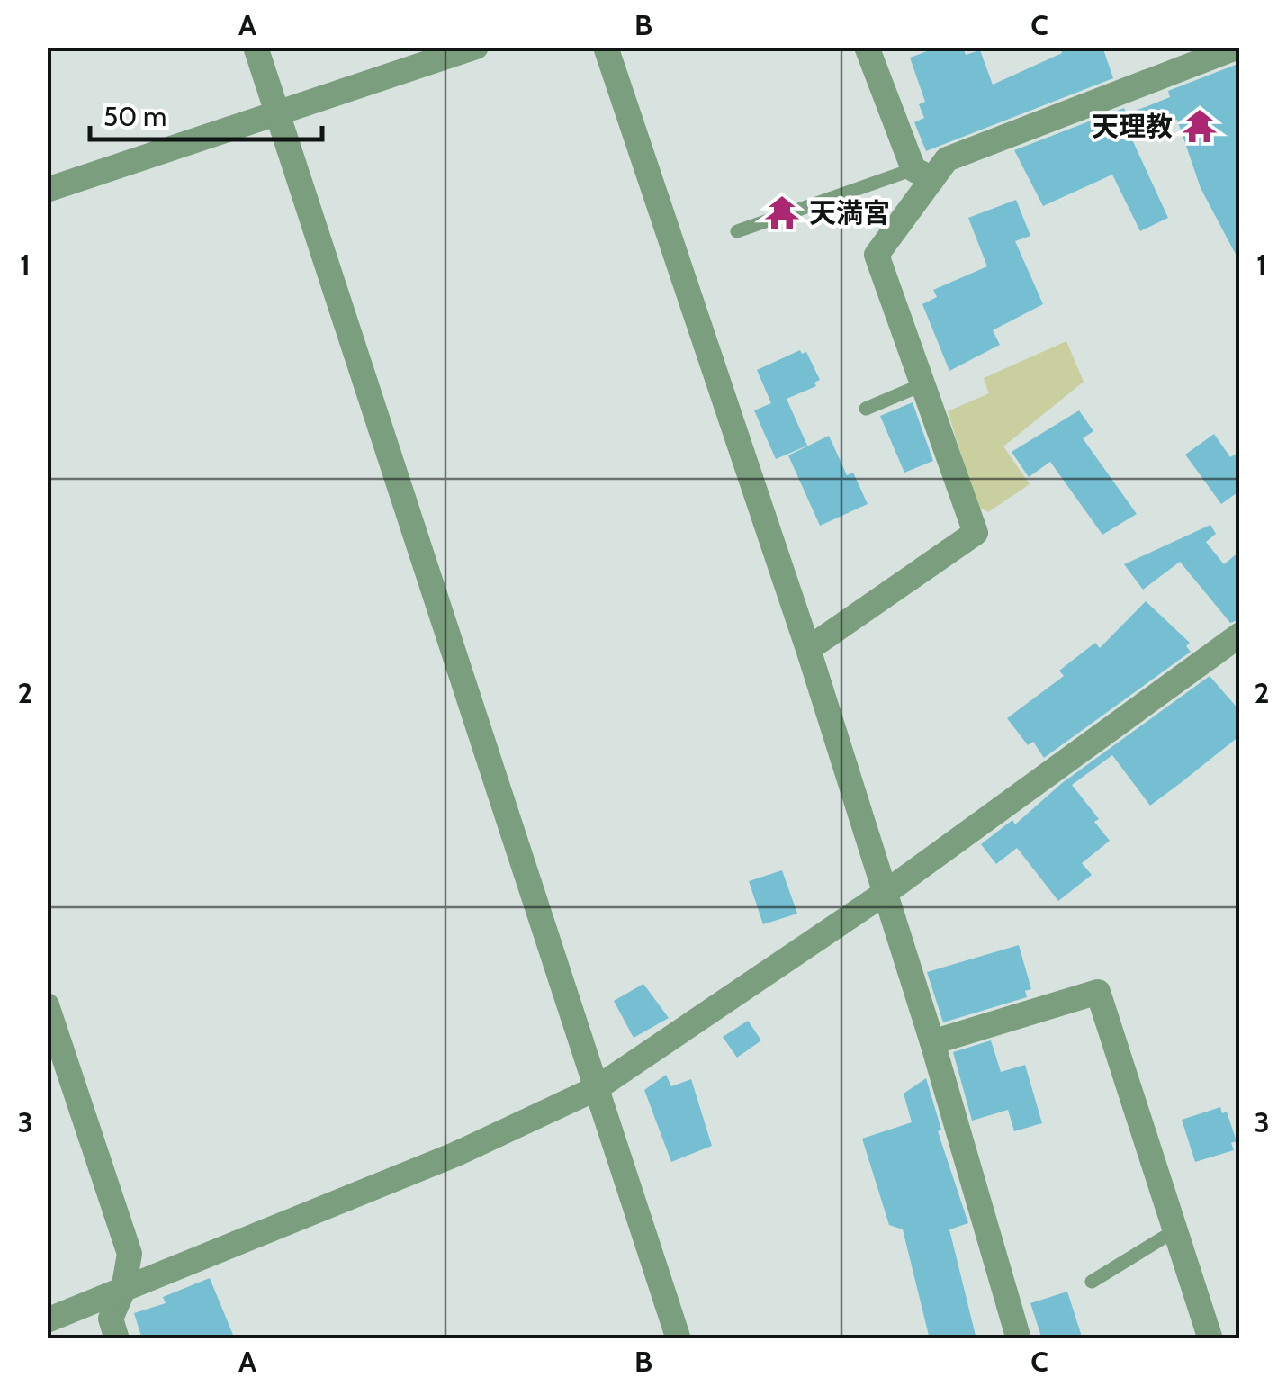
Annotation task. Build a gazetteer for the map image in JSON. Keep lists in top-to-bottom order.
{
  "places": {
    "temple": ["天理教", "天満宮"]
  },
  "scale_bar": "50 m",
  "grid": {
    "columns": ["A", "B", "C"],
    "rows": ["1", "2", "3"]
  }
}
